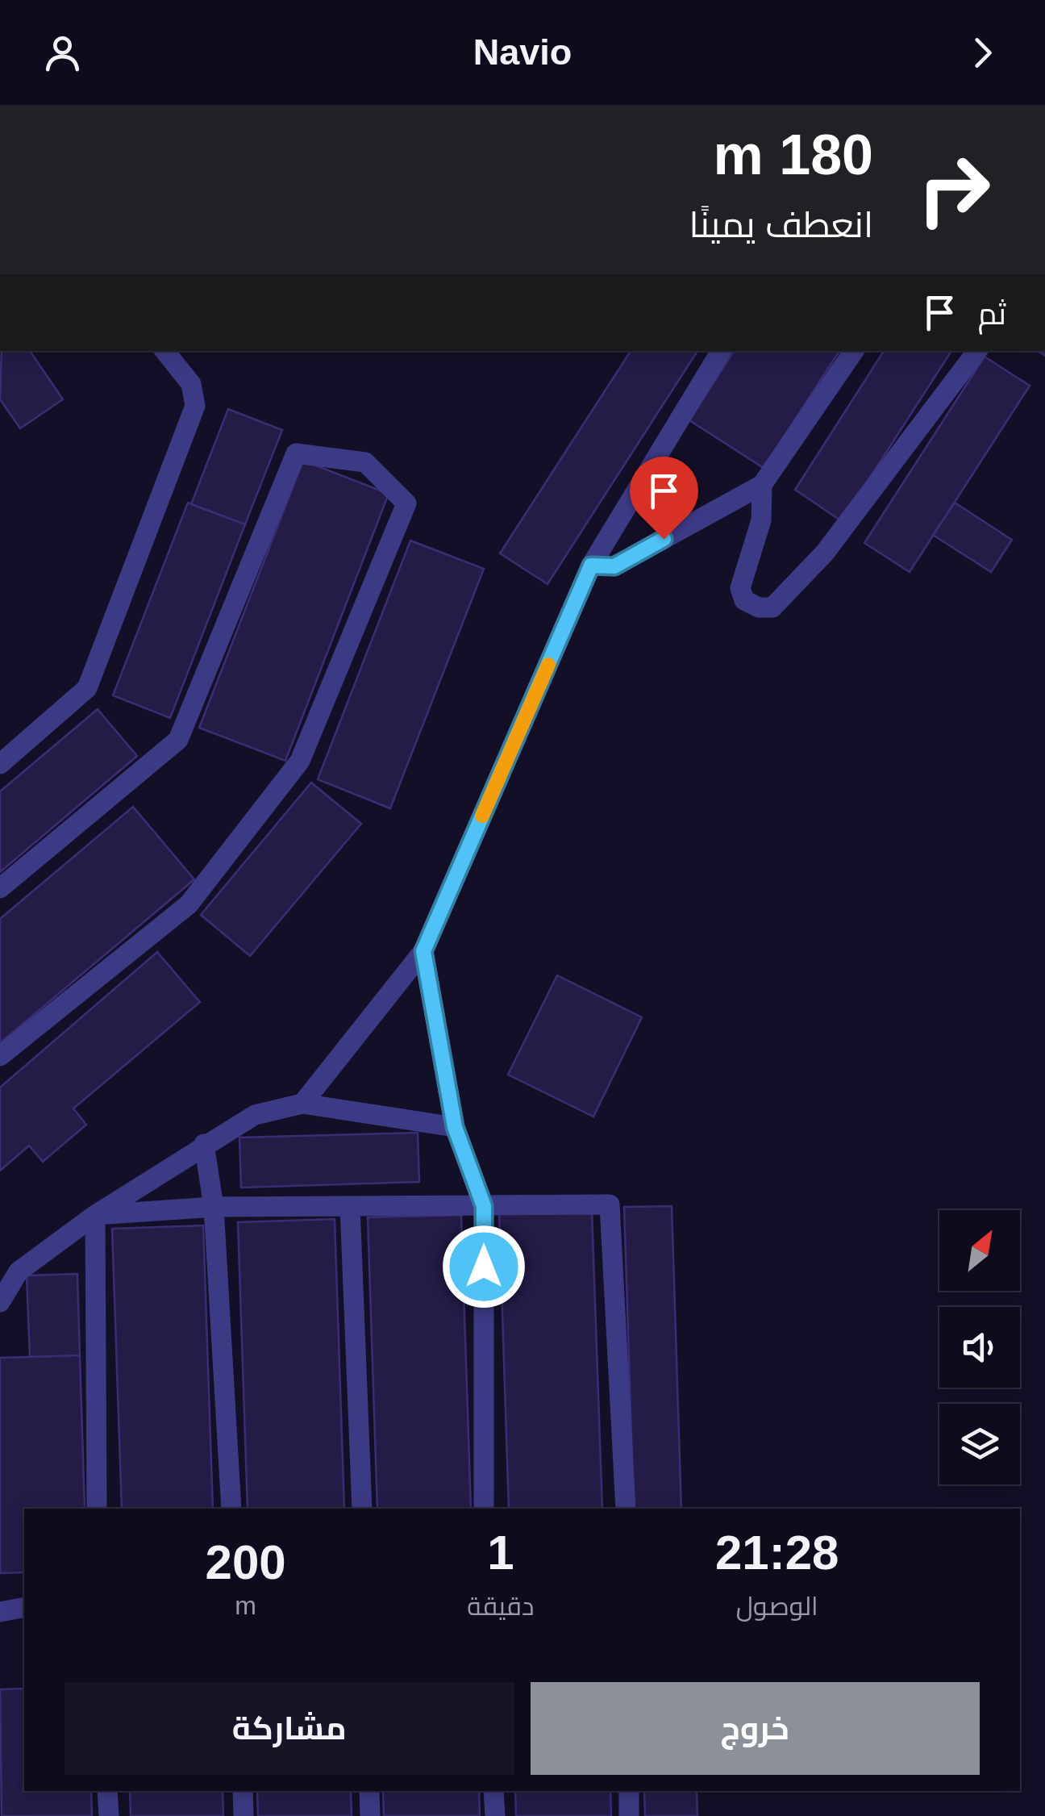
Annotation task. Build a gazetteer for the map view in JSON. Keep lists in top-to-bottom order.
{
  "north": "top right",
  "page": {
    "header": "Navio",
    "turn": ["180 m", "انعطف يمينًا"],
    "then": "ثم",
    "eta": [
      "21:28",
      "الوصول",
      "1",
      "دقيقة",
      "200",
      "m"
    ],
    "buttons": ["خروج", "مشاركة"]
  }
}
